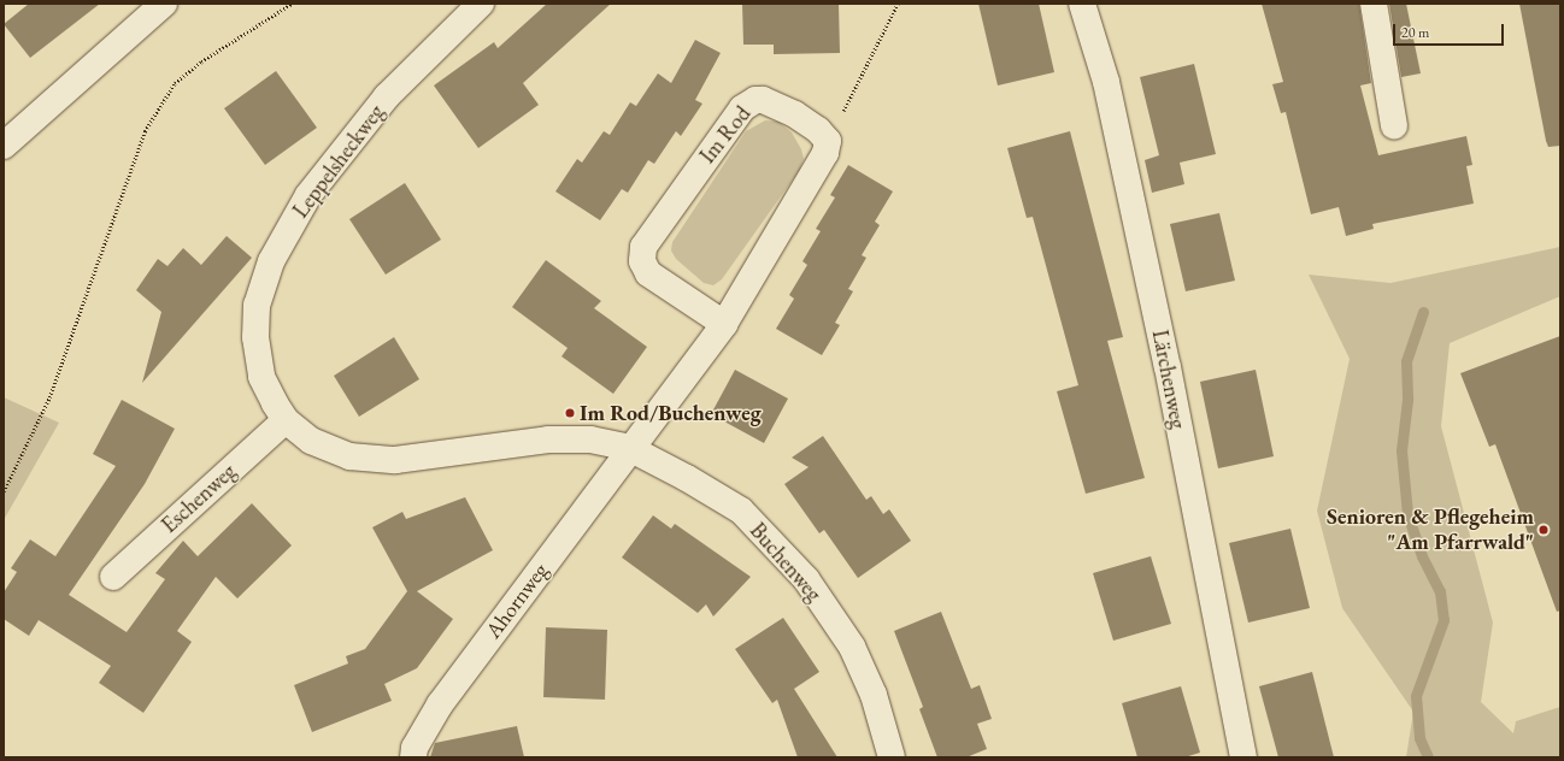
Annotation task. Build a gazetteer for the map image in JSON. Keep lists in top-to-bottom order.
{
  "streets": {
    "street": [
      "Im Rod",
      "Leppelsheckweg",
      "Lärchenweg",
      "Eschenweg",
      "Buchenweg",
      "Ahornweg"
    ]
  },
  "crossings": [
    ["Leppelsheckweg", "Eschenweg"],
    ["Leppelsheckweg", "Buchenweg"],
    ["Leppelsheckweg", "Ahornweg"],
    ["Buchenweg", "Ahornweg"]
  ],
  "places": ["Im Rod/Buchenweg", "Senioren & Pflegeheim \"Am Pfarrwald\""],
  "scale_bar": "20 m"
}
